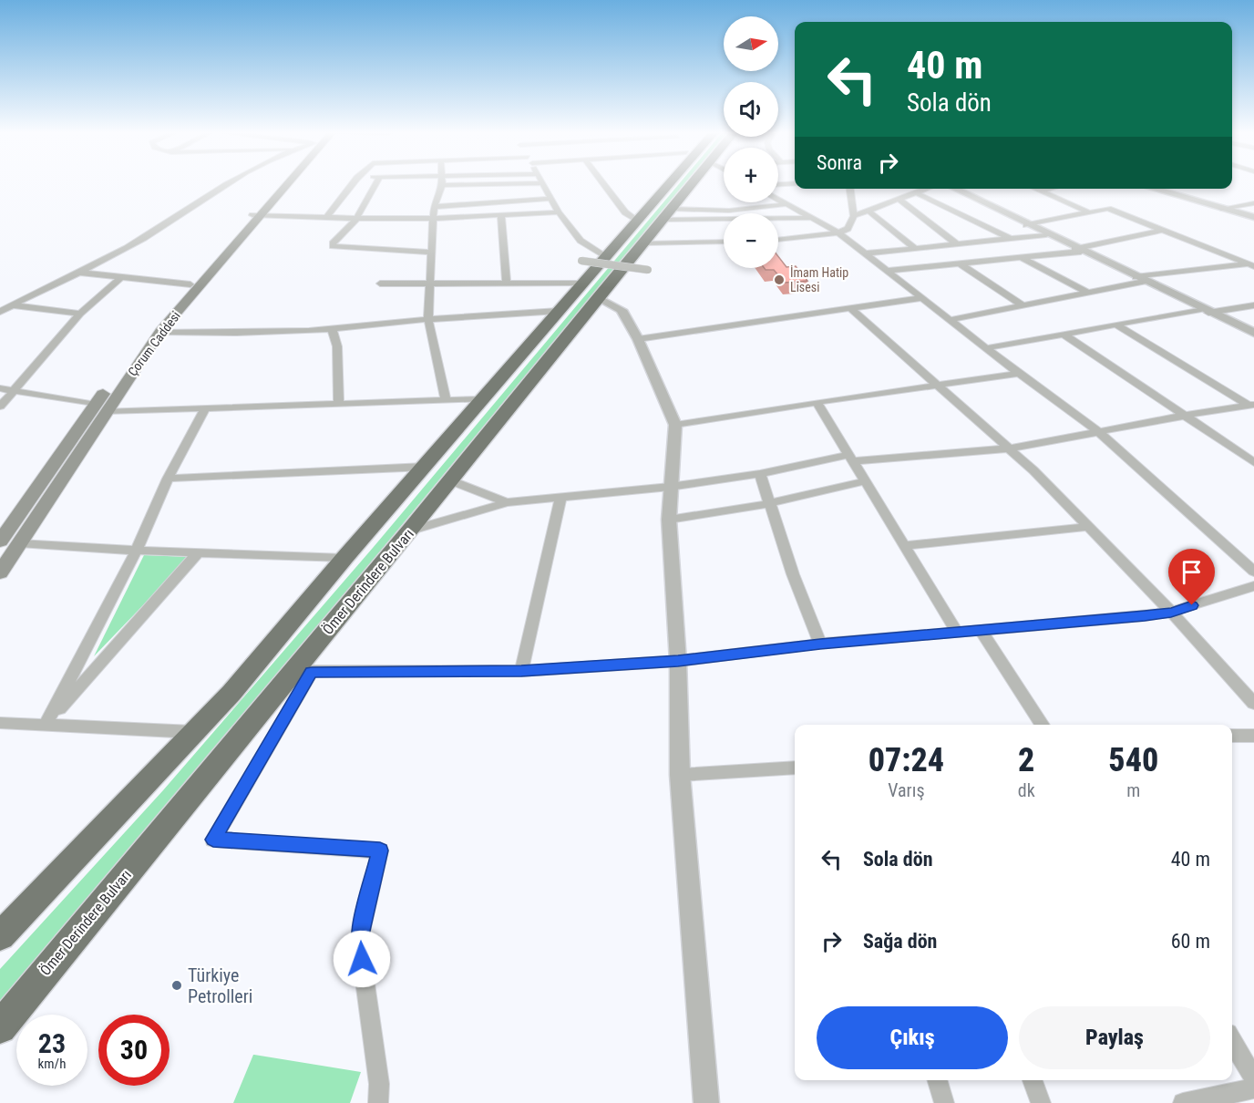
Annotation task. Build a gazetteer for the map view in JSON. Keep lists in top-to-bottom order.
{
  "streets": {
    "highway": ["Ömer Derindere Bulvarı"],
    "main road": ["Çorum Caddesi"]
  },
  "places": ["İmam Hatip Lisesi", "Türkiye Petrolleri"],
  "north": "right",
  "page": {
    "map_buttons": ["+", "−"],
    "turn": ["40 m", "Sola dön"],
    "then": "Sonra",
    "eta": [
      "07:24",
      "Varış",
      "2",
      "dk",
      "540",
      "m"
    ],
    "list": [
      {
        "name": "Sola dön",
        "value": "40 m"
      },
      {
        "name": "Sağa dön",
        "value": "60 m"
      }
    ],
    "buttons": ["Çıkış", "Paylaş"],
    "speed": "23 km/h",
    "limit": "30"
  }
}
